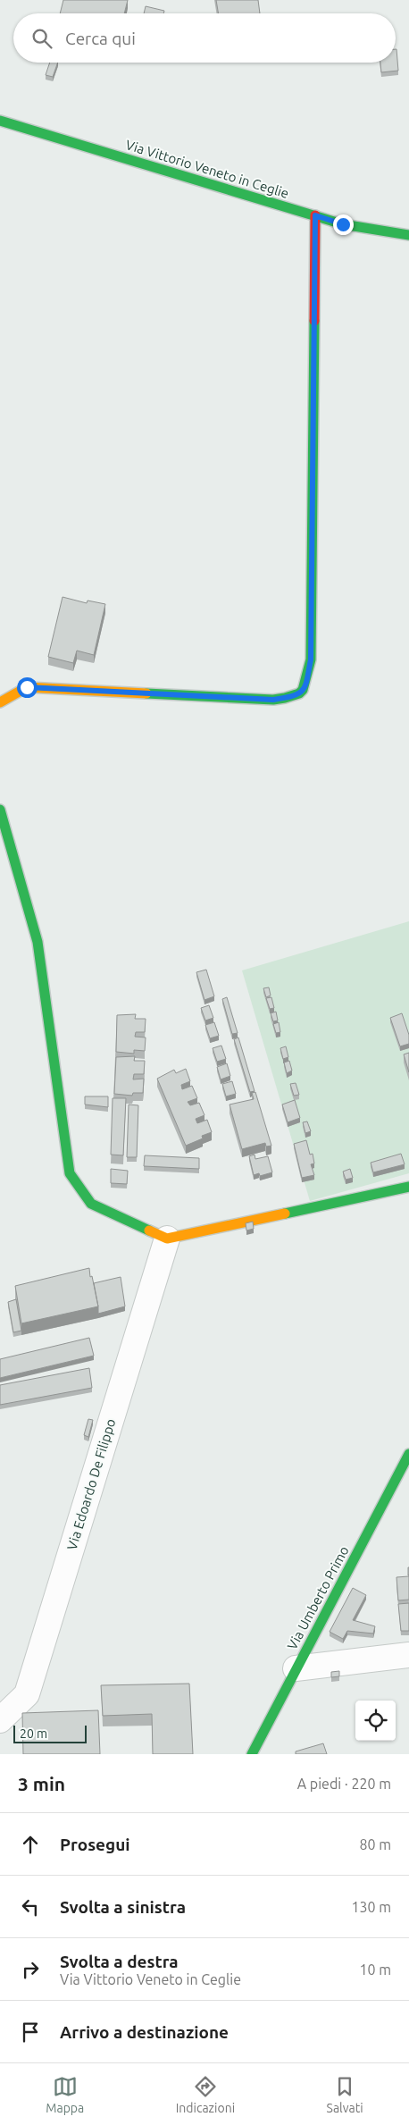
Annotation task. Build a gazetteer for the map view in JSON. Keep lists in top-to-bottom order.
{
  "streets": {
    "street": ["Via Vittorio Veneto in Ceglie", "Via Edoardo De Filippo", "Via Umberto Primo"]
  },
  "scale_bar": "20 m",
  "page": {
    "search": "Cerca qui",
    "scale": "20 m",
    "heading": ["3 min", "A piedi · 220 m"],
    "list": [
      ["Prosegui", "80 m"],
      ["Svolta a sinistra", "130 m"],
      ["Svolta a destra", "Via Vittorio Veneto in Ceglie", "10 m"],
      "Arrivo a destinazione"
    ],
    "nav": ["Mappa", "Indicazioni", "Salvati"]
  }
}
